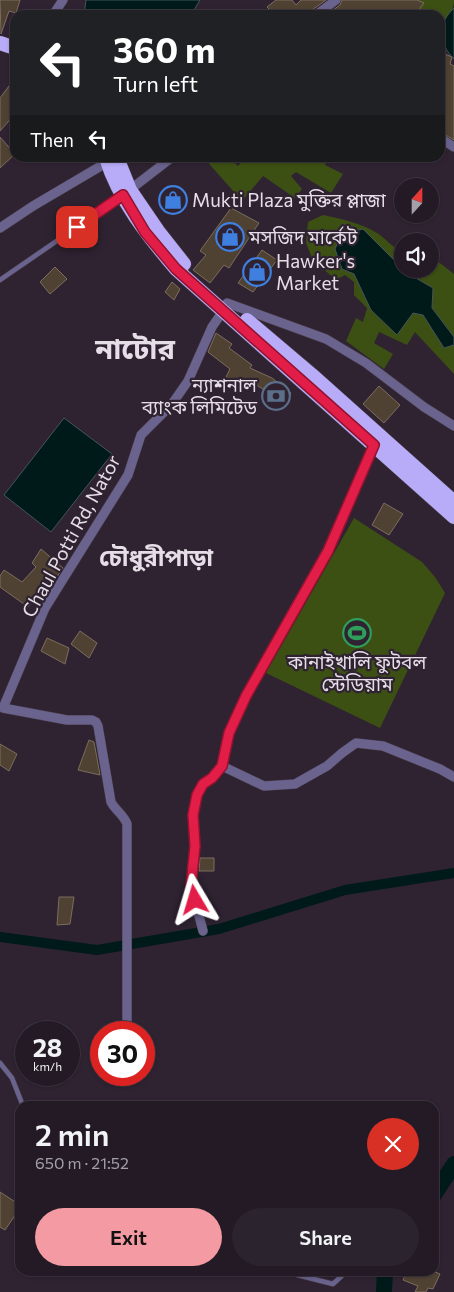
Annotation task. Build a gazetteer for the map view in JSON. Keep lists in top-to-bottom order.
{
  "streets": {
    "street": ["Chaul Potti Rd, Nator"]
  },
  "districts": ["নাটোর", "চৌধুরীপাড়া"],
  "places": {
    "shop": ["Mukti Plaza মুক্তির প্লাজা", "মসজিদ মার্কেট", "Hawker's Market"],
    "bank": ["ন্যাশনাল ব্যাংক লিমিটেড"],
    "sports": ["কানাইখালি ফুটবল স্টেডিয়াম"]
  },
  "north": "top",
  "page": {
    "turn": ["360 m", "Turn left"],
    "then": "Then",
    "speed": "28 km/h",
    "limit": "30",
    "heading": ["2 min", "650 m · 21:52"],
    "buttons": ["Exit", "Share"]
  }
}
